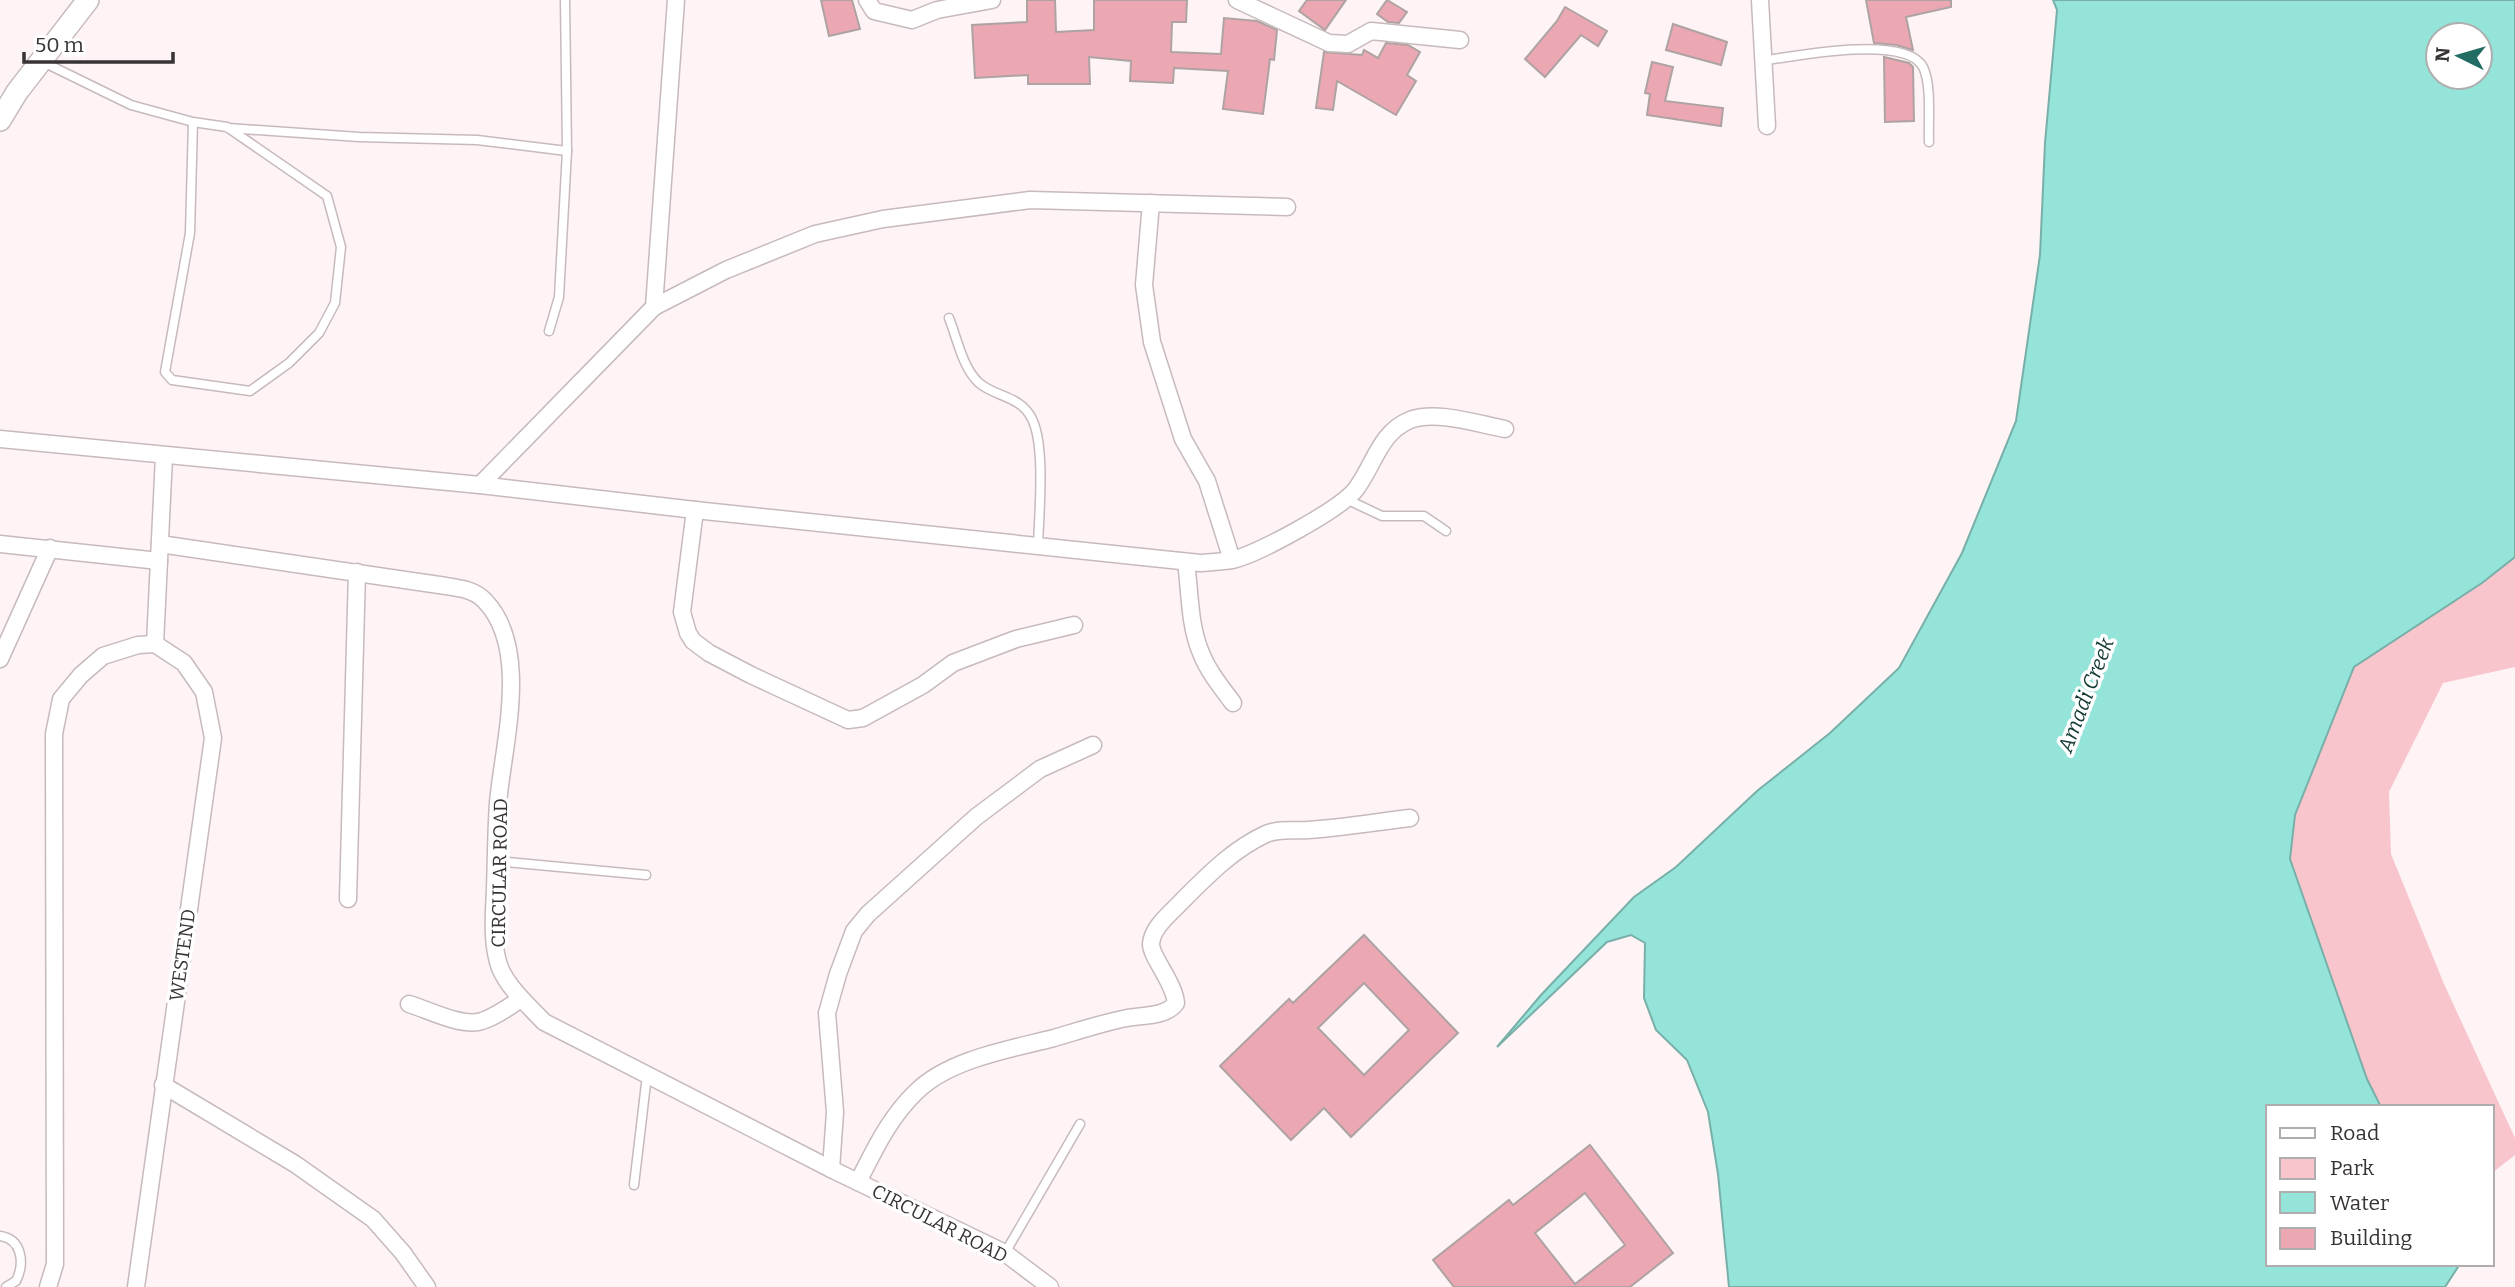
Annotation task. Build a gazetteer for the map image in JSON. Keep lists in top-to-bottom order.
{
  "streets": {
    "street": ["CIRCULAR ROAD", "WESTEND"]
  },
  "water": ["Amadi Creek"],
  "legend": [
    "Road",
    "Park",
    "Water",
    "Building"
  ],
  "scale_bar": "50 m",
  "north": "left"
}
